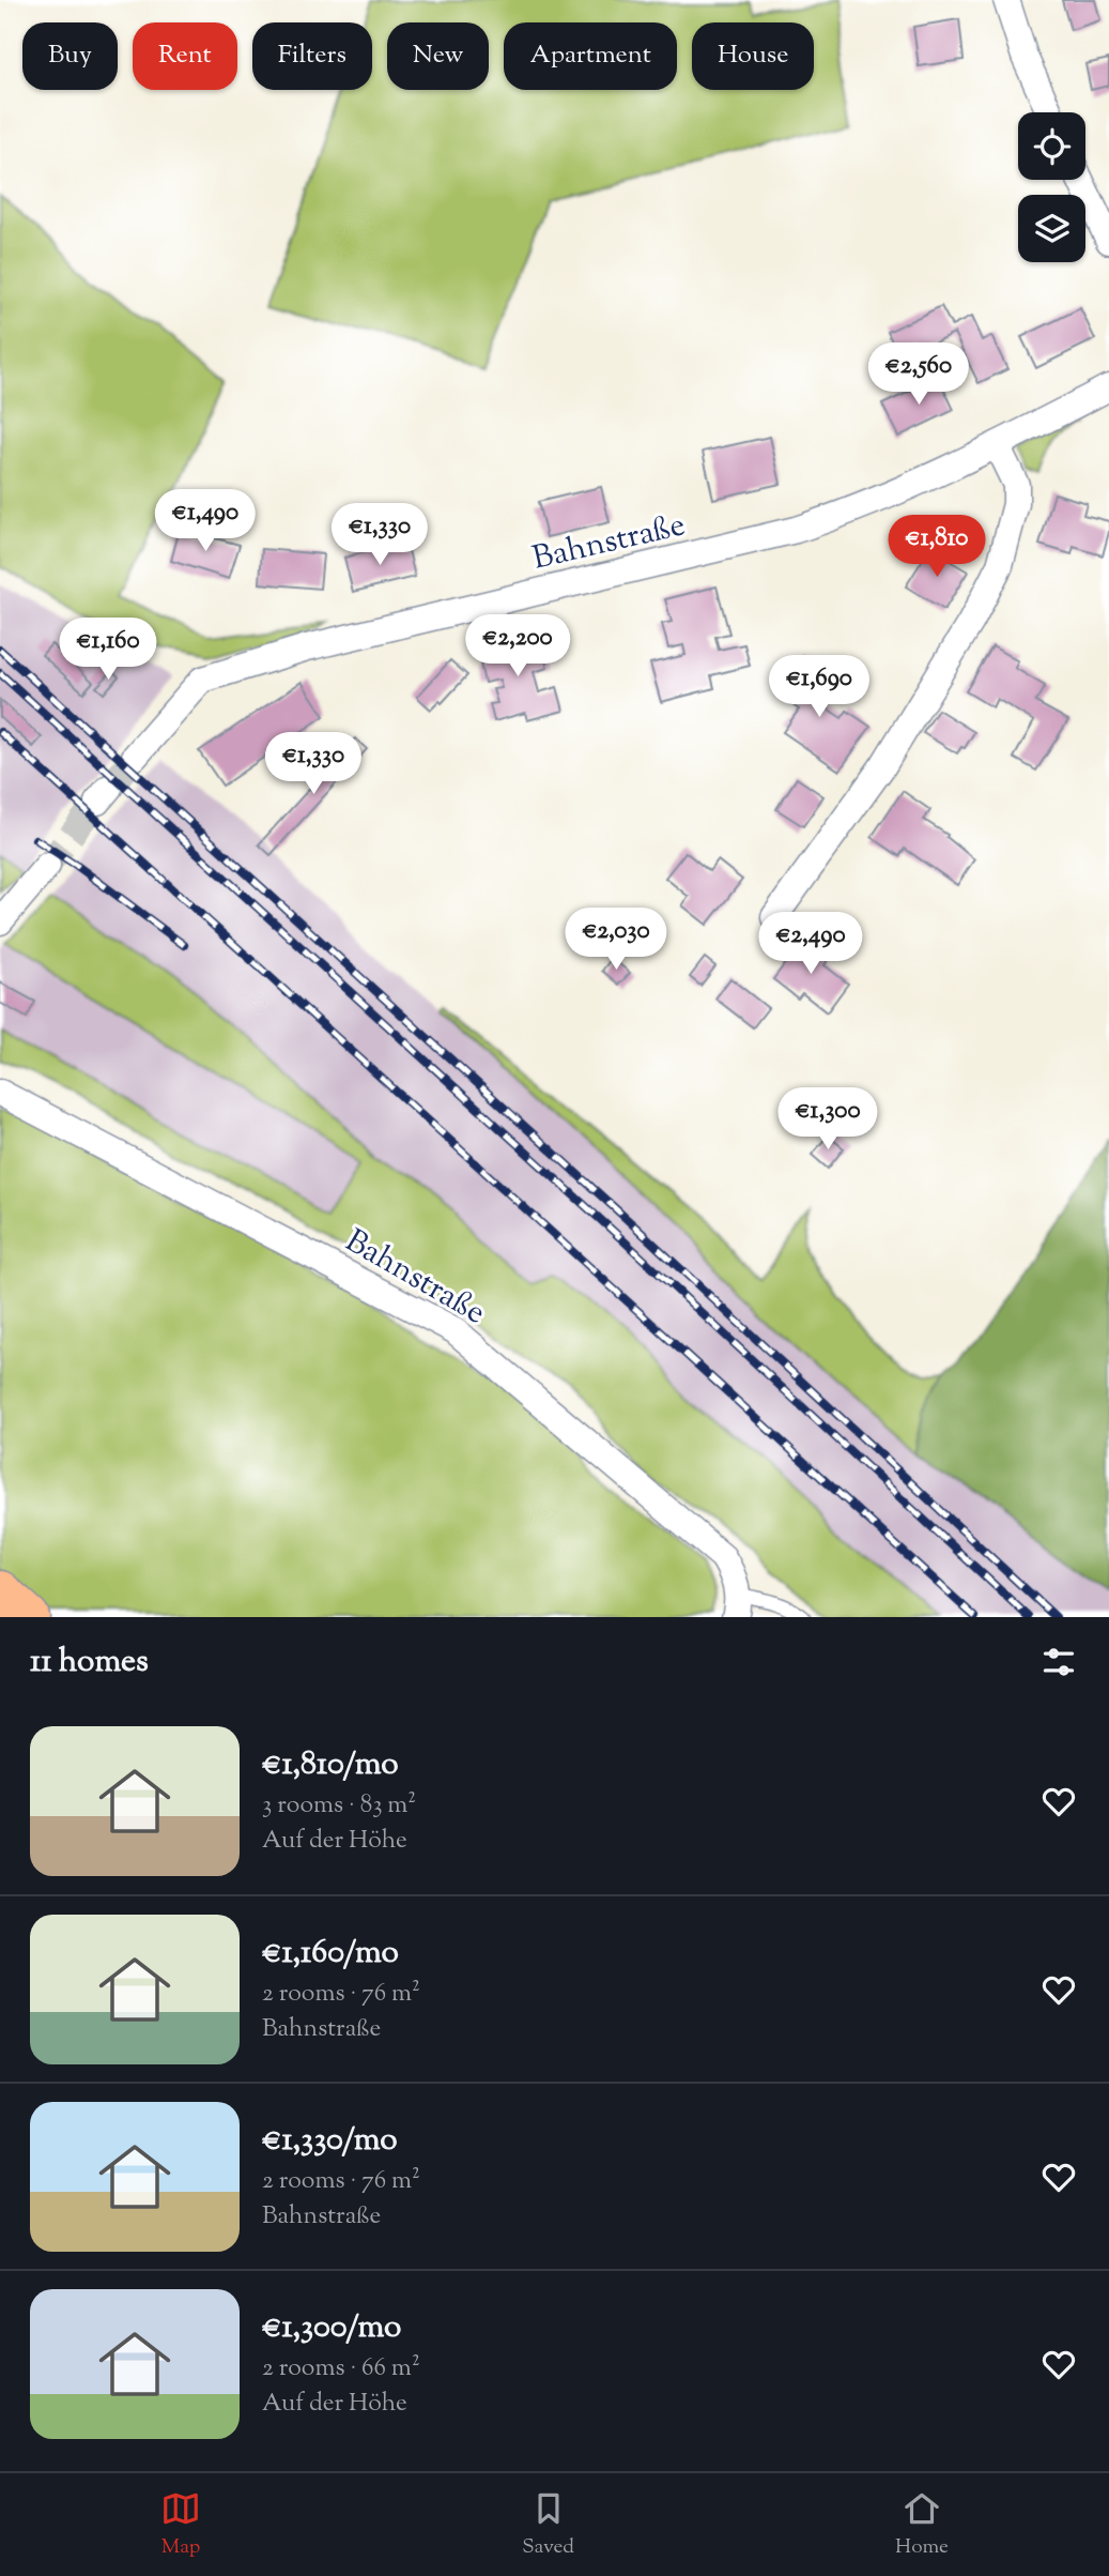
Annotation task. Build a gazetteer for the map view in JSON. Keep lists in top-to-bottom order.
{
  "streets": {
    "street": ["Bahnstraße"]
  },
  "page": {
    "chip": [
      "Buy",
      "Rent",
      "Filters",
      "New",
      "Apartment",
      "House"
    ],
    "price": [
      "€2,560",
      "€1,490",
      "€1,330",
      "€1,810",
      "€2,200",
      "€1,160",
      "€1,690",
      "€1,330",
      "€2,030",
      "€2,490",
      "€1,300"
    ],
    "heading": "11 homes",
    "list": [
      {
        "name": "€1,810/mo",
        "note": "3 rooms · 83 m² · Auf der Höhe"
      },
      {
        "name": "€1,160/mo",
        "note": "2 rooms · 76 m² · Bahnstraße"
      },
      {
        "name": "€1,330/mo",
        "note": "2 rooms · 76 m² · Bahnstraße"
      },
      {
        "name": "€1,300/mo",
        "note": "2 rooms · 66 m² · Auf der Höhe"
      }
    ],
    "tabs": ["Map", "Saved", "Home"]
  }
}
